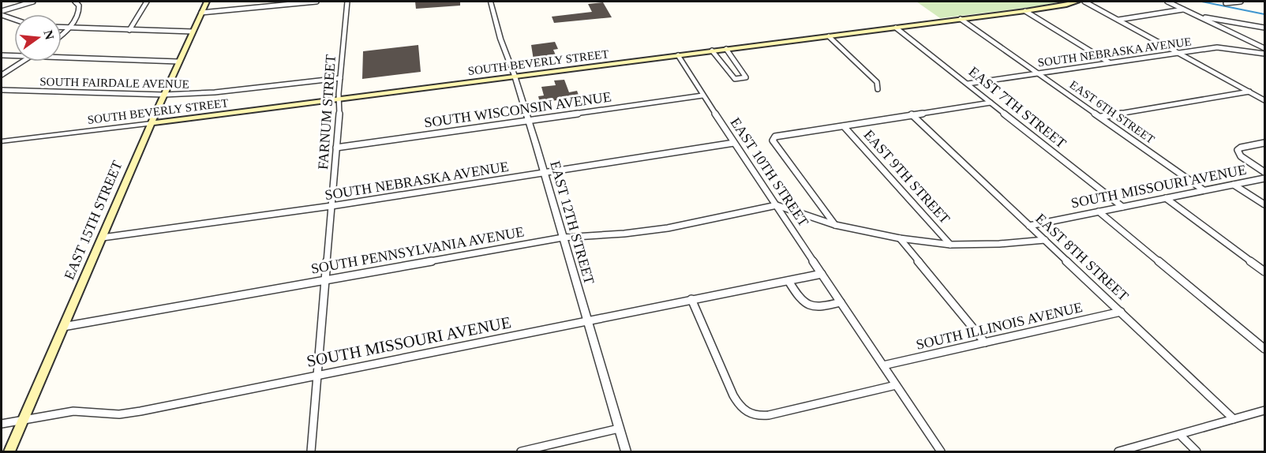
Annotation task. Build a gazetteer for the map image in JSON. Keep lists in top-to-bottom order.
{
  "streets": {
    "main road": ["SOUTH BEVERLY STREET", "EAST 15TH STREET"],
    "street": [
      "SOUTH NEBRASKA AVENUE",
      "SOUTH FAIRDALE AVENUE",
      "EAST 7TH STREET",
      "SOUTH WISCONSIN AVENUE",
      "FARNUM STREET",
      "EAST 6TH STREET",
      "EAST 10TH STREET",
      "EAST 9TH STREET",
      "SOUTH MISSOURI AVENUE",
      "EAST 12TH STREET",
      "SOUTH PENNSYLVANIA AVENUE",
      "EAST 8TH STREET",
      "SOUTH ILLINOIS AVENUE"
    ]
  },
  "crossings": [
    ["SOUTH NEBRASKA AVENUE", "EAST 7TH STREET"],
    ["SOUTH NEBRASKA AVENUE", "FARNUM STREET"],
    ["SOUTH NEBRASKA AVENUE", "EAST 6TH STREET"],
    ["SOUTH NEBRASKA AVENUE", "EAST 10TH STREET"],
    ["SOUTH NEBRASKA AVENUE", "EAST 15TH STREET"],
    ["SOUTH NEBRASKA AVENUE", "EAST 12TH STREET"],
    ["SOUTH BEVERLY STREET", "EAST 7TH STREET"],
    ["SOUTH BEVERLY STREET", "FARNUM STREET"],
    ["SOUTH BEVERLY STREET", "EAST 6TH STREET"],
    ["SOUTH BEVERLY STREET", "EAST 10TH STREET"],
    ["SOUTH BEVERLY STREET", "EAST 15TH STREET"],
    ["SOUTH BEVERLY STREET", "EAST 12TH STREET"],
    ["SOUTH FAIRDALE AVENUE", "FARNUM STREET"],
    ["SOUTH FAIRDALE AVENUE", "EAST 15TH STREET"],
    ["EAST 7TH STREET", "SOUTH MISSOURI AVENUE"],
    ["SOUTH WISCONSIN AVENUE", "FARNUM STREET"],
    ["SOUTH WISCONSIN AVENUE", "EAST 10TH STREET"],
    ["SOUTH WISCONSIN AVENUE", "EAST 12TH STREET"],
    ["FARNUM STREET", "SOUTH MISSOURI AVENUE"],
    ["FARNUM STREET", "SOUTH PENNSYLVANIA AVENUE"],
    ["EAST 6TH STREET", "SOUTH MISSOURI AVENUE"],
    ["EAST 10TH STREET", "SOUTH MISSOURI AVENUE"],
    ["EAST 10TH STREET", "SOUTH PENNSYLVANIA AVENUE"],
    ["EAST 10TH STREET", "SOUTH ILLINOIS AVENUE"],
    ["SOUTH MISSOURI AVENUE", "EAST 15TH STREET"],
    ["SOUTH MISSOURI AVENUE", "EAST 12TH STREET"],
    ["SOUTH MISSOURI AVENUE", "EAST 8TH STREET"],
    ["EAST 15TH STREET", "SOUTH PENNSYLVANIA AVENUE"],
    ["EAST 12TH STREET", "SOUTH PENNSYLVANIA AVENUE"],
    ["EAST 8TH STREET", "SOUTH ILLINOIS AVENUE"]
  ],
  "north": "right"
}
